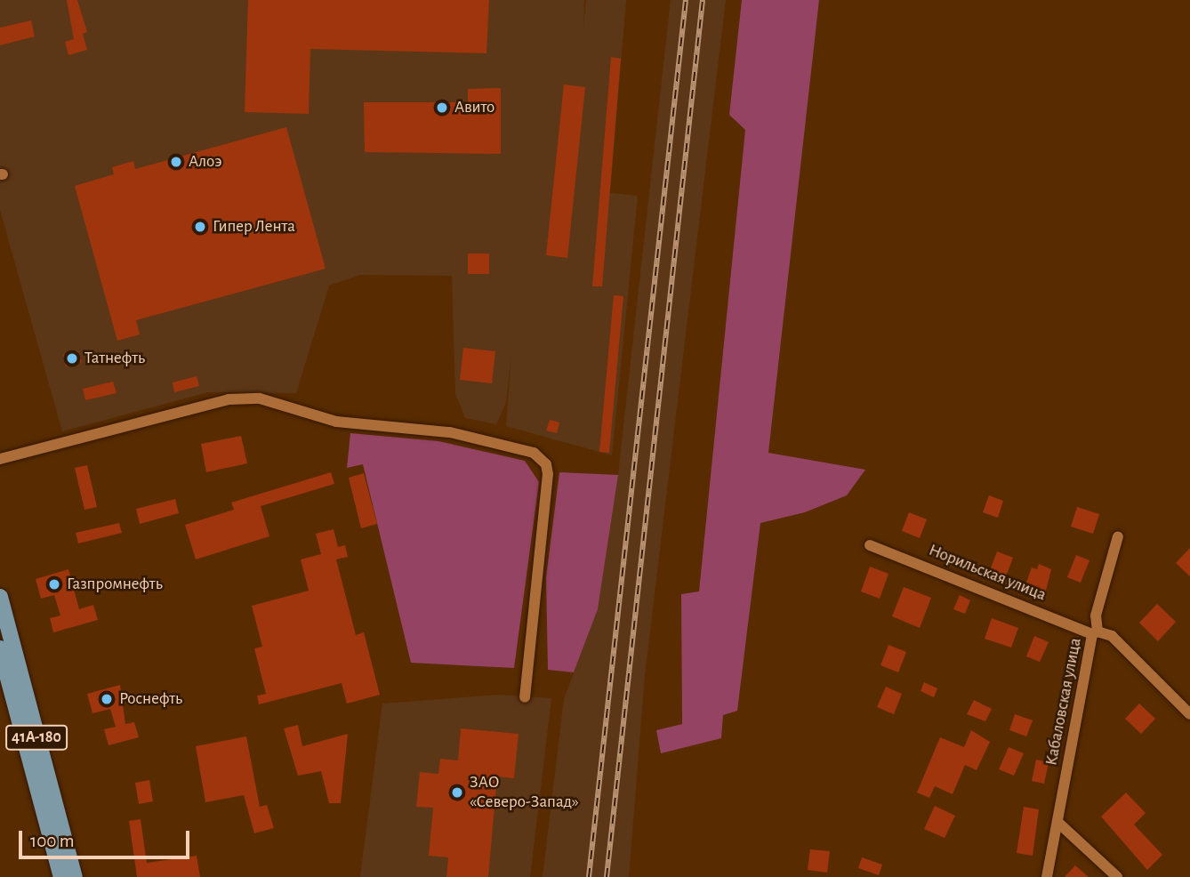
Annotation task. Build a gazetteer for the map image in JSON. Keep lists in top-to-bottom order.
{
  "streets": {
    "main road": ["41А-180"],
    "street": ["Норильская улица", "Кабаловская улица"]
  },
  "crossings": [
    ["Норильская улица", "Кабаловская улица"]
  ],
  "places": [
    "Авито",
    "Алоэ",
    "Гипер Лента",
    "Татнефть",
    "Газпромнефть",
    "Роснефть",
    "ЗАО «Северо-Запад»"
  ],
  "scale_bar": "100 m"
}
